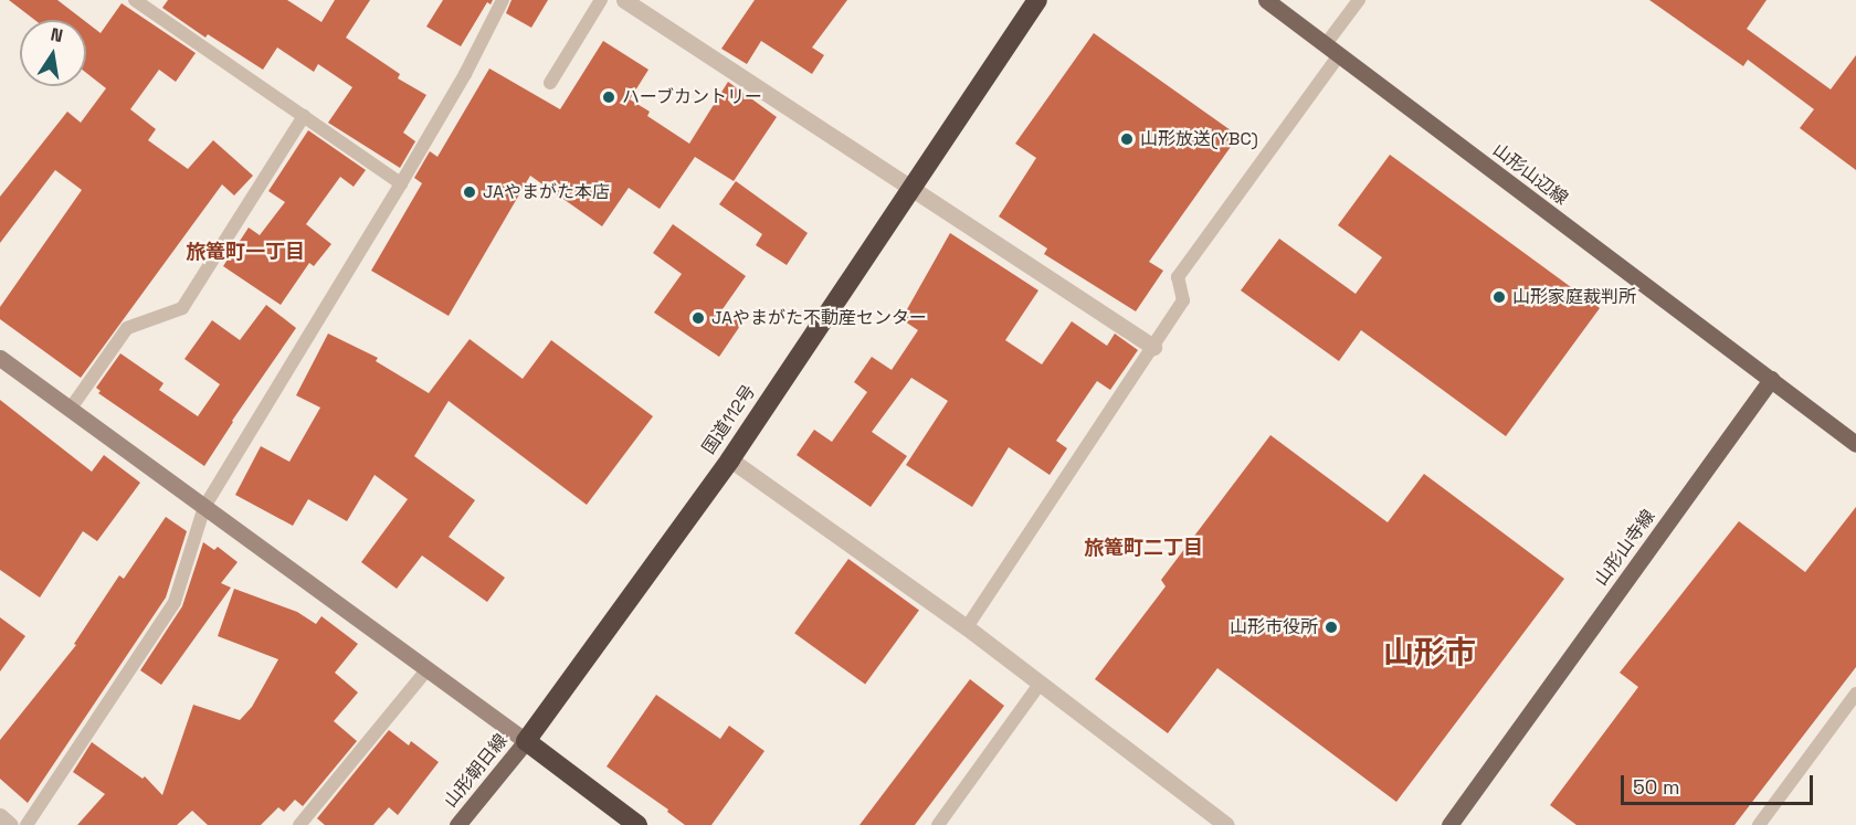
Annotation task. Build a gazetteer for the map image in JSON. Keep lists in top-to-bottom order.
{
  "streets": {
    "highway": ["国道112号"],
    "main road": ["山形山辺線", "山形山寺線", "山形朝日線"]
  },
  "crossings": [
    ["山形山辺線", "山形山寺線"],
    ["国道112号", "山形朝日線"]
  ],
  "districts": ["旅篭町一丁目", "旅篭町二丁目", "山形市"],
  "places": [
    "ハーブカントリー",
    "山形放送(YBC)",
    "JAやまがた本店",
    "山形家庭裁判所",
    "JAやまがた不動産センター",
    "山形市役所"
  ],
  "scale_bar": "50 m",
  "north": "top"
}
